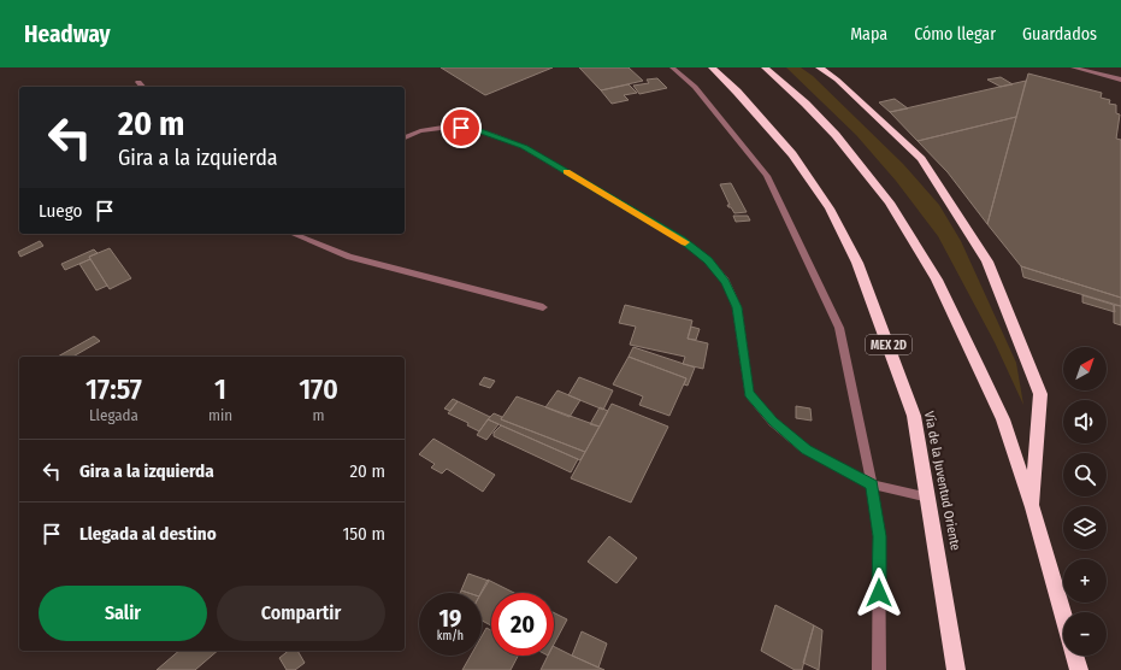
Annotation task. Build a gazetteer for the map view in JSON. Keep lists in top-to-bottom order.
{
  "streets": {
    "highway": ["MEX 2D", "Vía de la Juventud Oriente"]
  },
  "north": "top right",
  "page": {
    "header": "Headway",
    "nav": ["Mapa", "Cómo llegar", "Guardados"],
    "turn": ["20 m", "Gira a la izquierda"],
    "then": "Luego",
    "map_buttons": ["+", "−"],
    "eta": [
      "17:57",
      "Llegada",
      "1",
      "min",
      "170",
      "m"
    ],
    "list": [
      {
        "name": "Gira a la izquierda",
        "value": "20 m"
      },
      {
        "name": "Llegada al destino",
        "value": "150 m"
      }
    ],
    "buttons": ["Salir", "Compartir"],
    "speed": "19 km/h",
    "limit": "20"
  }
}
